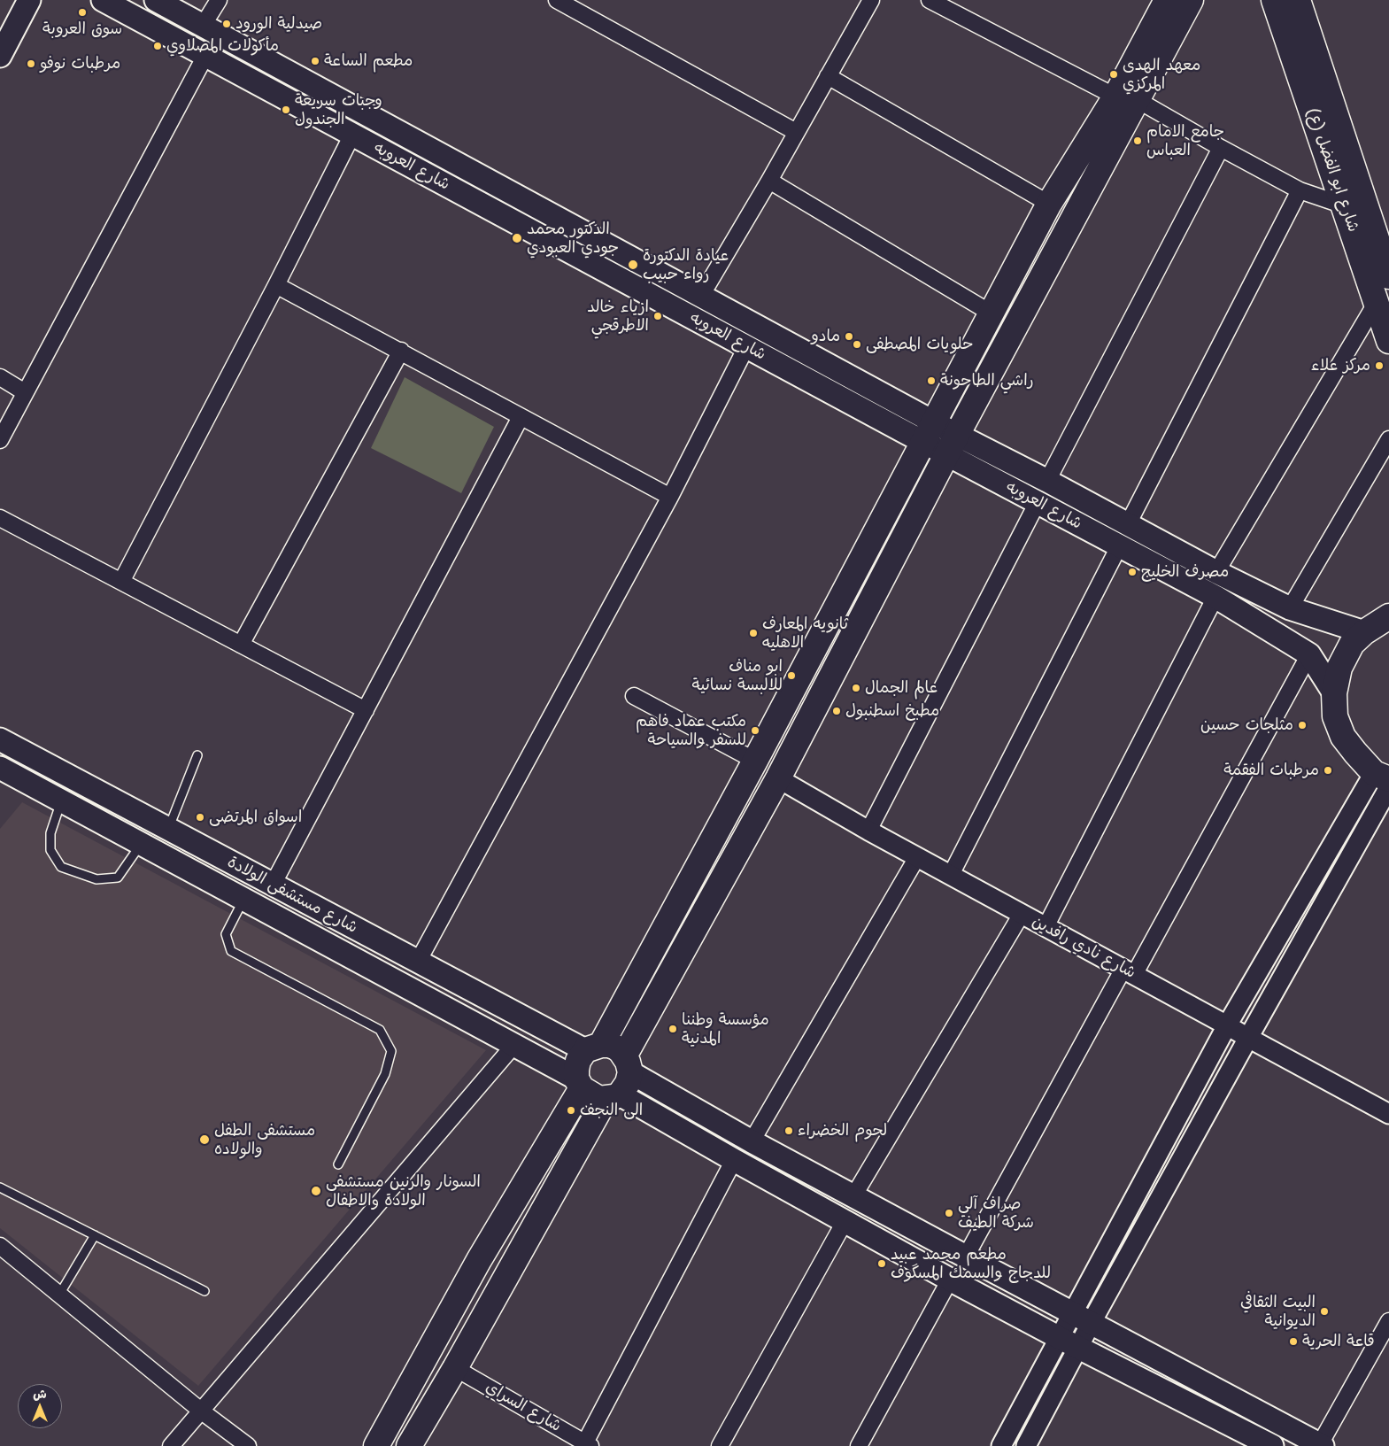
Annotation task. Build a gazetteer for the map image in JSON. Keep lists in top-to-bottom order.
{
  "streets": {
    "main road": ["شارع العروبه", "شارع ابو الفضل (ع)", "شارع مستشفى الولادة"],
    "street": ["شارع نادي رافدين", "شارع السراي"]
  },
  "places": [
    "سوق العروبة",
    "صيدلية الورود",
    "مأكولات المصلاوي",
    "مطعم الساعة",
    "مرطبات نوفو",
    "معهد الهدى المركزي",
    "وجبات سريعة الجندول",
    "جامع الامام العباس",
    "الدكتور محمد جودي العبودي",
    "عيادة الدكتورة رواء حبيب",
    "ازياء خالد الاطرقجي",
    "مادو",
    "حلويات المصطفى",
    "مركز علاء",
    "راشي الطاحونة",
    "مصرف الخليج",
    "ثانويه المعارف الاهليه",
    "ابو مناف للالبسة نسائية",
    "عالم الجمال",
    "مطبخ اسطنبول",
    "مثلجات حسين",
    "مكتب عماد فاهم للسفر والسياحة",
    "مرطبات الفقمة",
    "اسواق المرتضى",
    "مؤسسة وطننا المدنية",
    "الى النجف",
    "لحوم الخضراء",
    "مستشفى الطفل والولاده",
    "السونار والرنين مستشفى الولادة والاطفال",
    "صراف آلي شركة الطيف",
    "مطعم محمد عبيد للدجاج والسمك المسگوف",
    "البيت الثقافي الديوانية",
    "قاعة الحرية"
  ],
  "north": "top"
}
